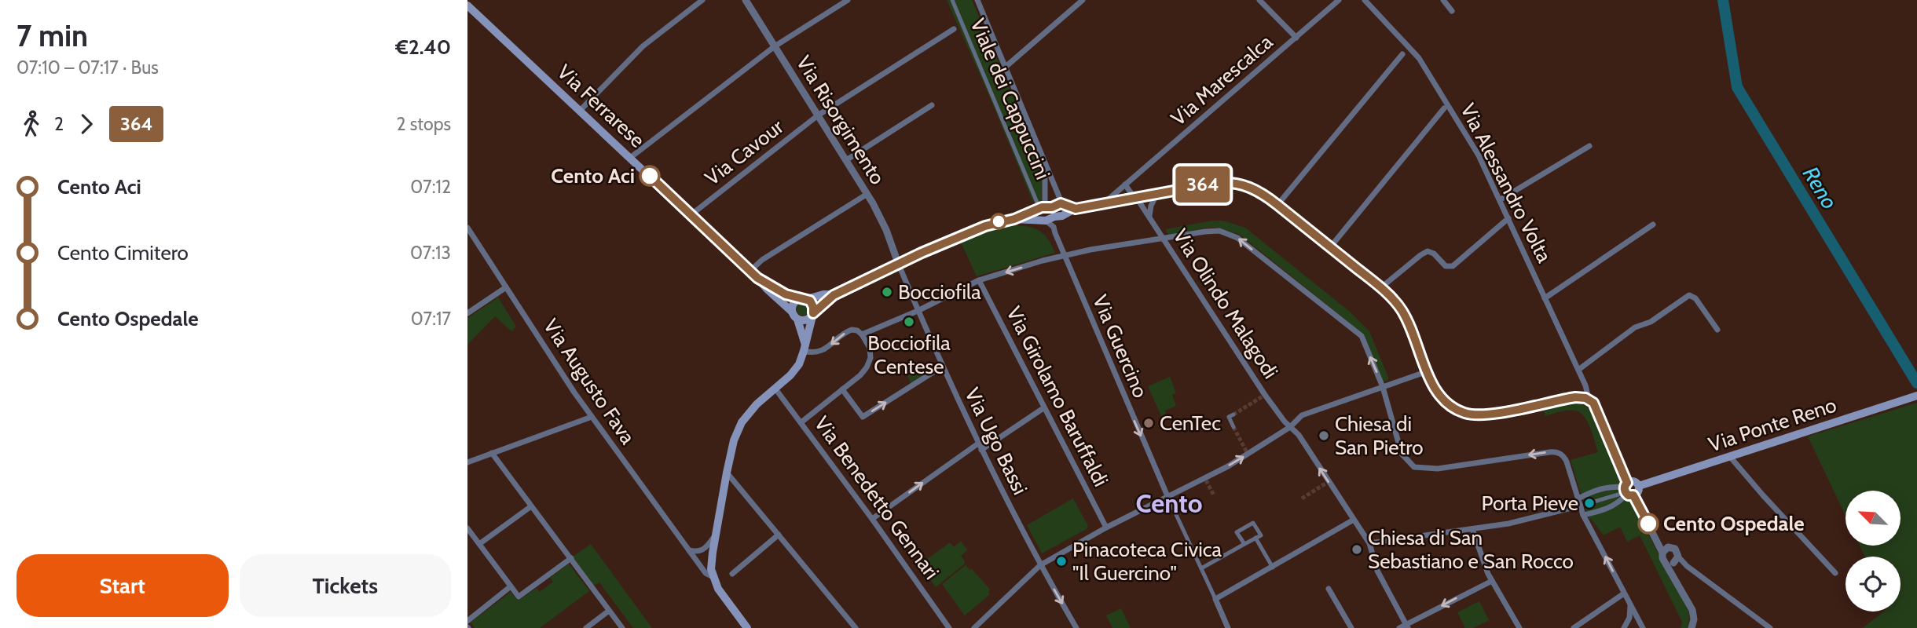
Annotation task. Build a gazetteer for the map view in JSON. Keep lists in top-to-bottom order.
{
  "streets": {
    "main road": ["Via Ferrarese", "Via Ponte Reno"],
    "street": [
      "Via Marescalca",
      "Viale dei Cappuccini",
      "Via Risorgimento",
      "Via Cavour",
      "Via Alessandro Volta",
      "Via Olindo Malagodi",
      "Via Guercino",
      "Via Augusto Fava",
      "Via Girolamo Baruffaldi",
      "Via Ugo Bassi",
      "Via Benedetto Gennari"
    ]
  },
  "crossings": [
    ["Via Ferrarese", "Via Cavour"],
    ["Via Risorgimento", "Via Cavour"],
    ["Via Risorgimento", "Via Ugo Bassi"]
  ],
  "one_way": ["Via Guercino"],
  "districts": ["Cento"],
  "water": ["Reno"],
  "places": [
    "Cento Aci",
    "Bocciofila",
    "Bocciofila Centese",
    "CenTec",
    "Chiesa di San Pietro",
    "Porta Pieve",
    "Cento Ospedale",
    "Chiesa di San Sebastiano e San Rocco",
    "Pinacoteca Civica \"Il Guercino\""
  ],
  "lines": ["bus line 364"],
  "north": "top left",
  "page": {
    "heading": ["7 min", "07:10 – 07:17 · Bus", "€2.40"],
    "on_map": "364",
    "legs": ["2", "364", "2 stops"],
    "list": [
      {
        "name": "Cento Aci",
        "value": "07:12"
      },
      {
        "name": "Cento Cimitero",
        "value": "07:13"
      },
      {
        "name": "Cento Ospedale",
        "value": "07:17"
      }
    ],
    "buttons": ["Start", "Tickets"]
  }
}
